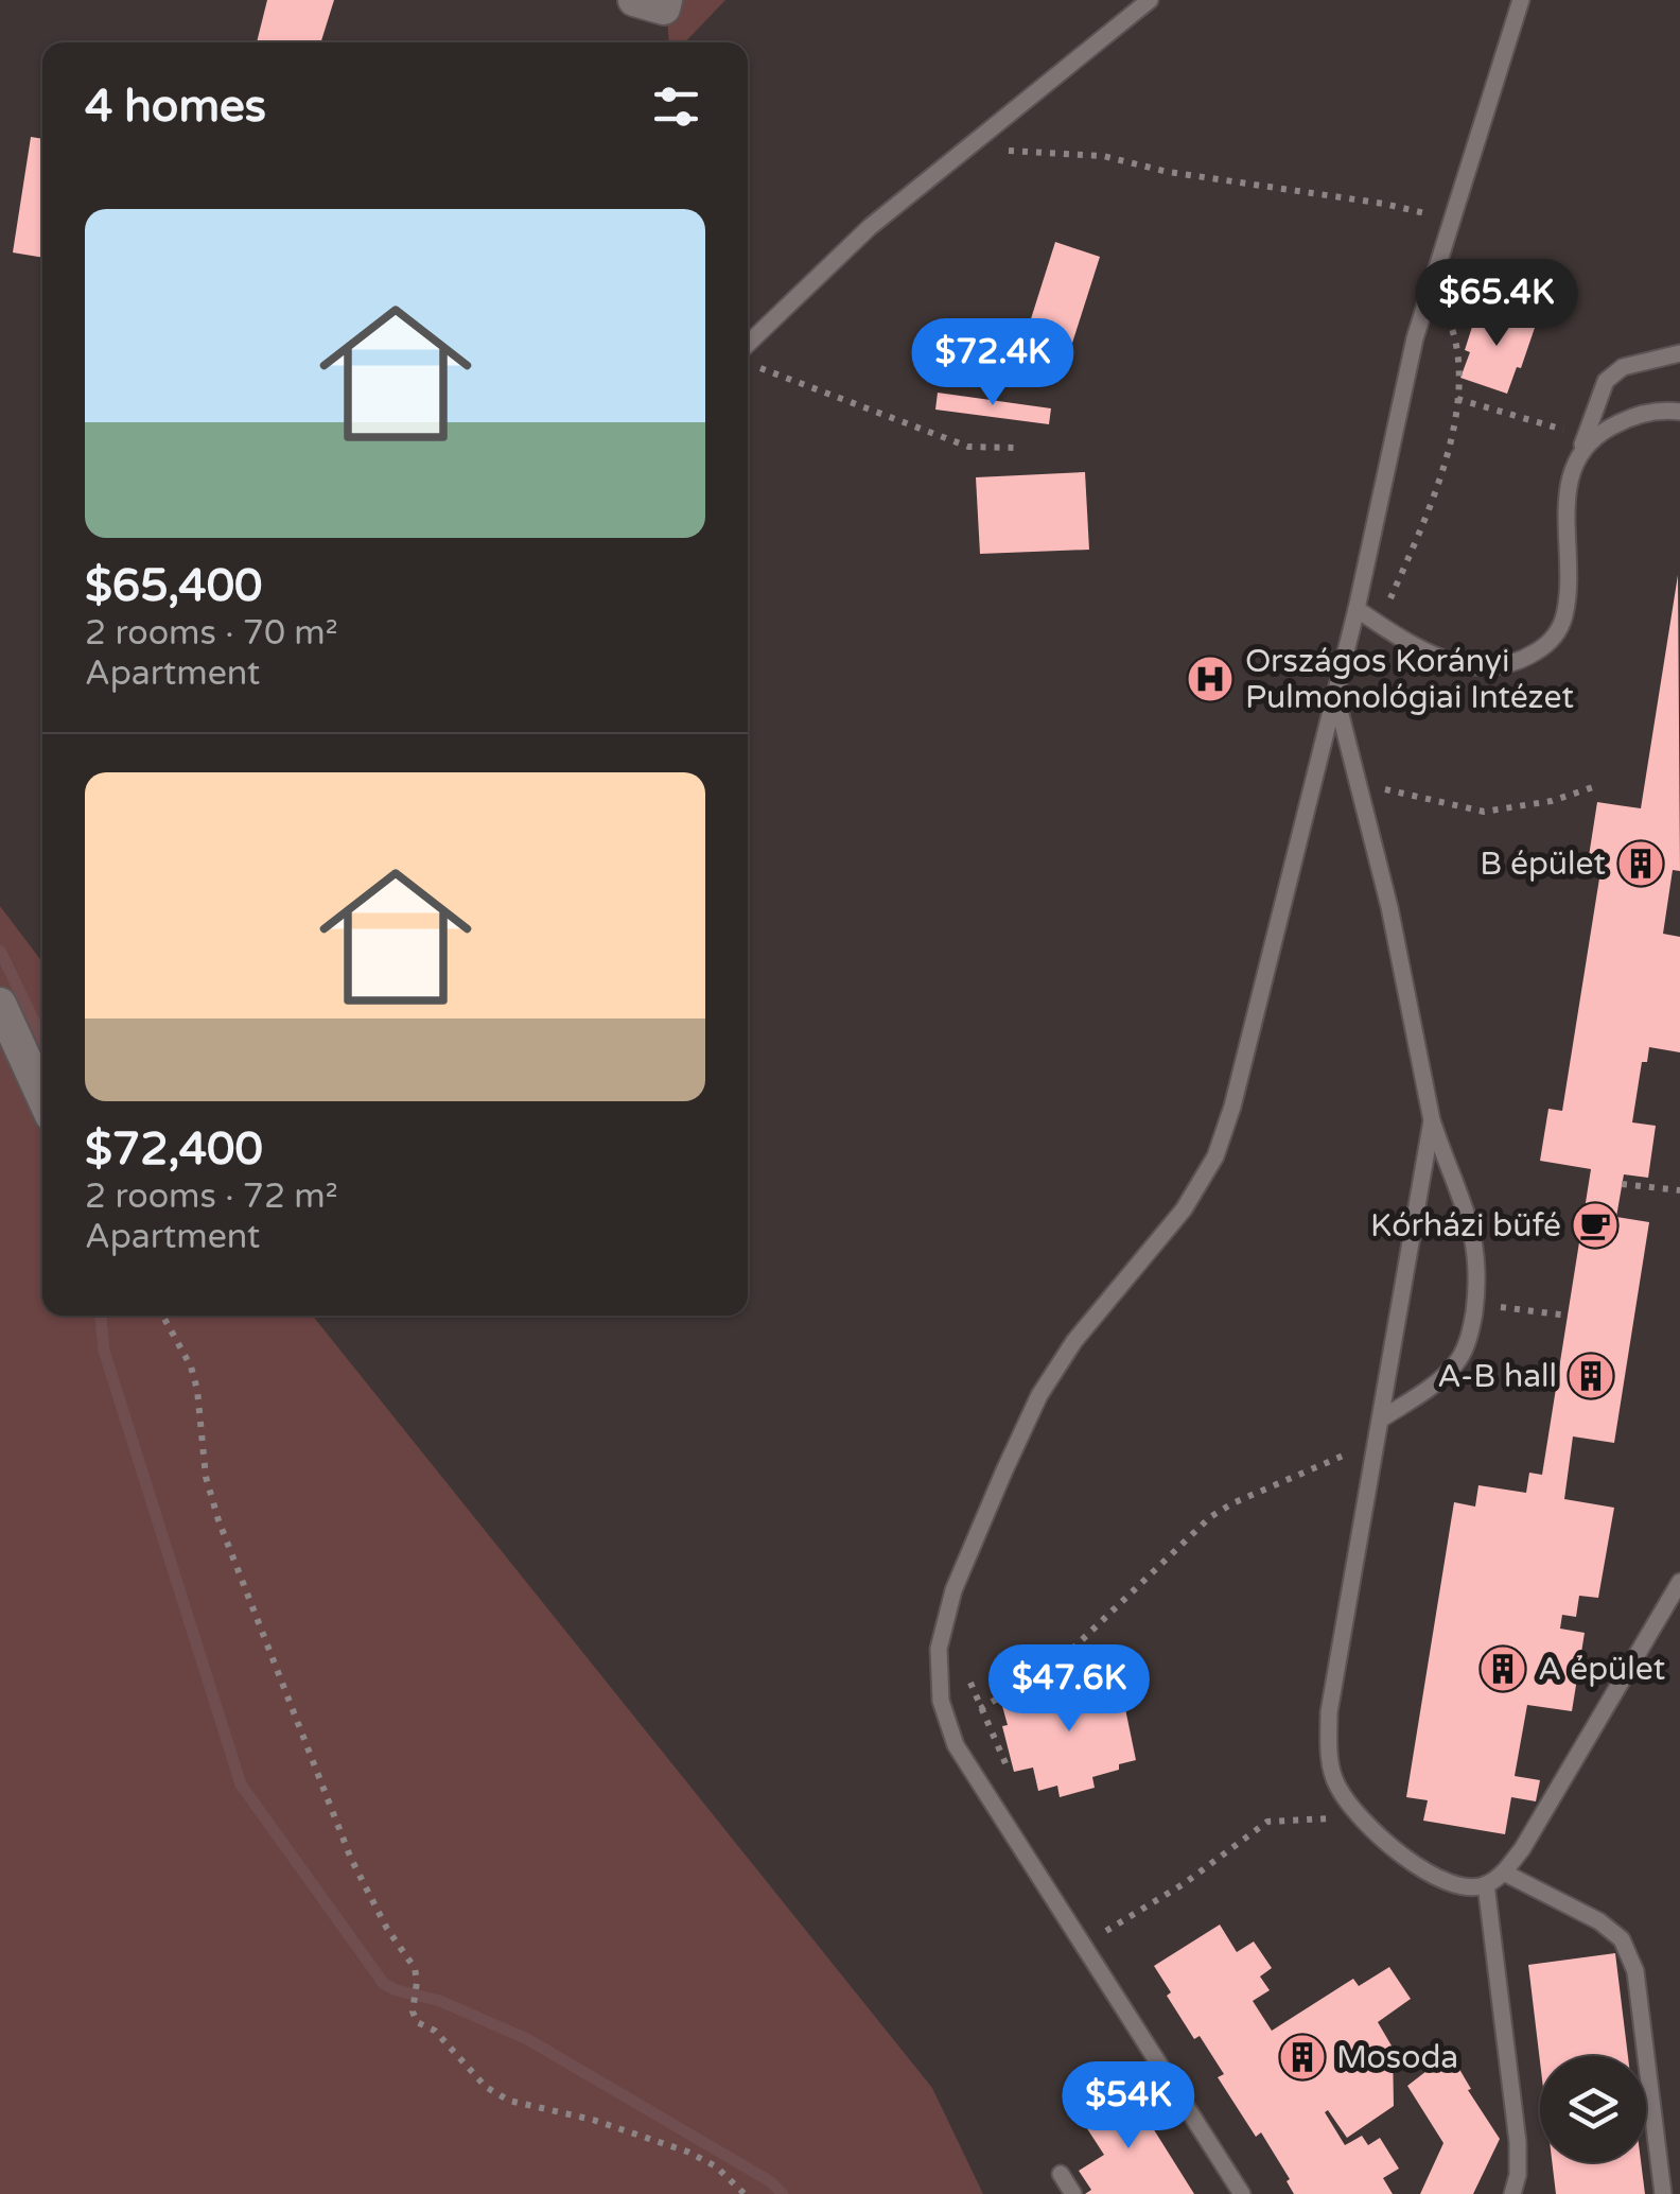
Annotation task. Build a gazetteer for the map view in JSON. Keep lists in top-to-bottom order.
{
  "places": {
    "hospital": ["Országos Korányi Pulmonológiai Intézet"],
    "building": [
      "B épület",
      "A-B hall",
      "A épület",
      "Mosoda"
    ],
    "cafe": ["Kórházi büfé"]
  },
  "page": {
    "heading": "4 homes",
    "list": [
      {
        "name": "$65,400",
        "note": "2 rooms · 70 m² · Apartment"
      },
      {
        "name": "$72,400",
        "note": "2 rooms · 72 m² · Apartment"
      }
    ],
    "price": [
      "$65.4K",
      "$72.4K",
      "$47.6K",
      "$54K"
    ]
  }
}
